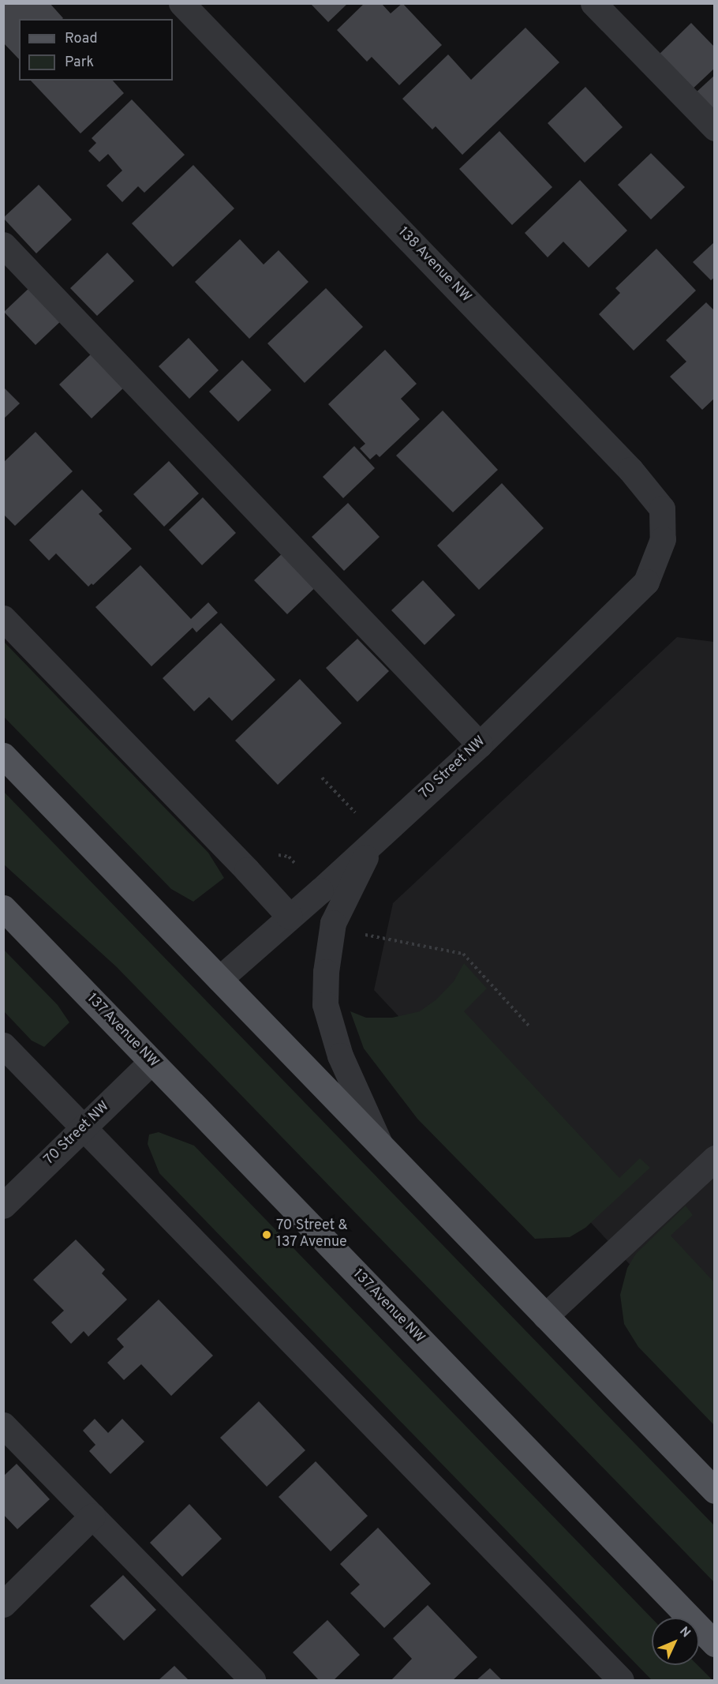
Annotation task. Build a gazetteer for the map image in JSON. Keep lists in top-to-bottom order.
{
  "streets": {
    "main road": ["137 Avenue NW"],
    "street": ["138 Avenue NW", "70 Street NW"]
  },
  "crossings": [
    ["138 Avenue NW", "70 Street NW"],
    ["70 Street NW", "137 Avenue NW"]
  ],
  "places": ["70 Street & 137 Avenue"],
  "legend": ["Road", "Park"],
  "north": "top right"
}
